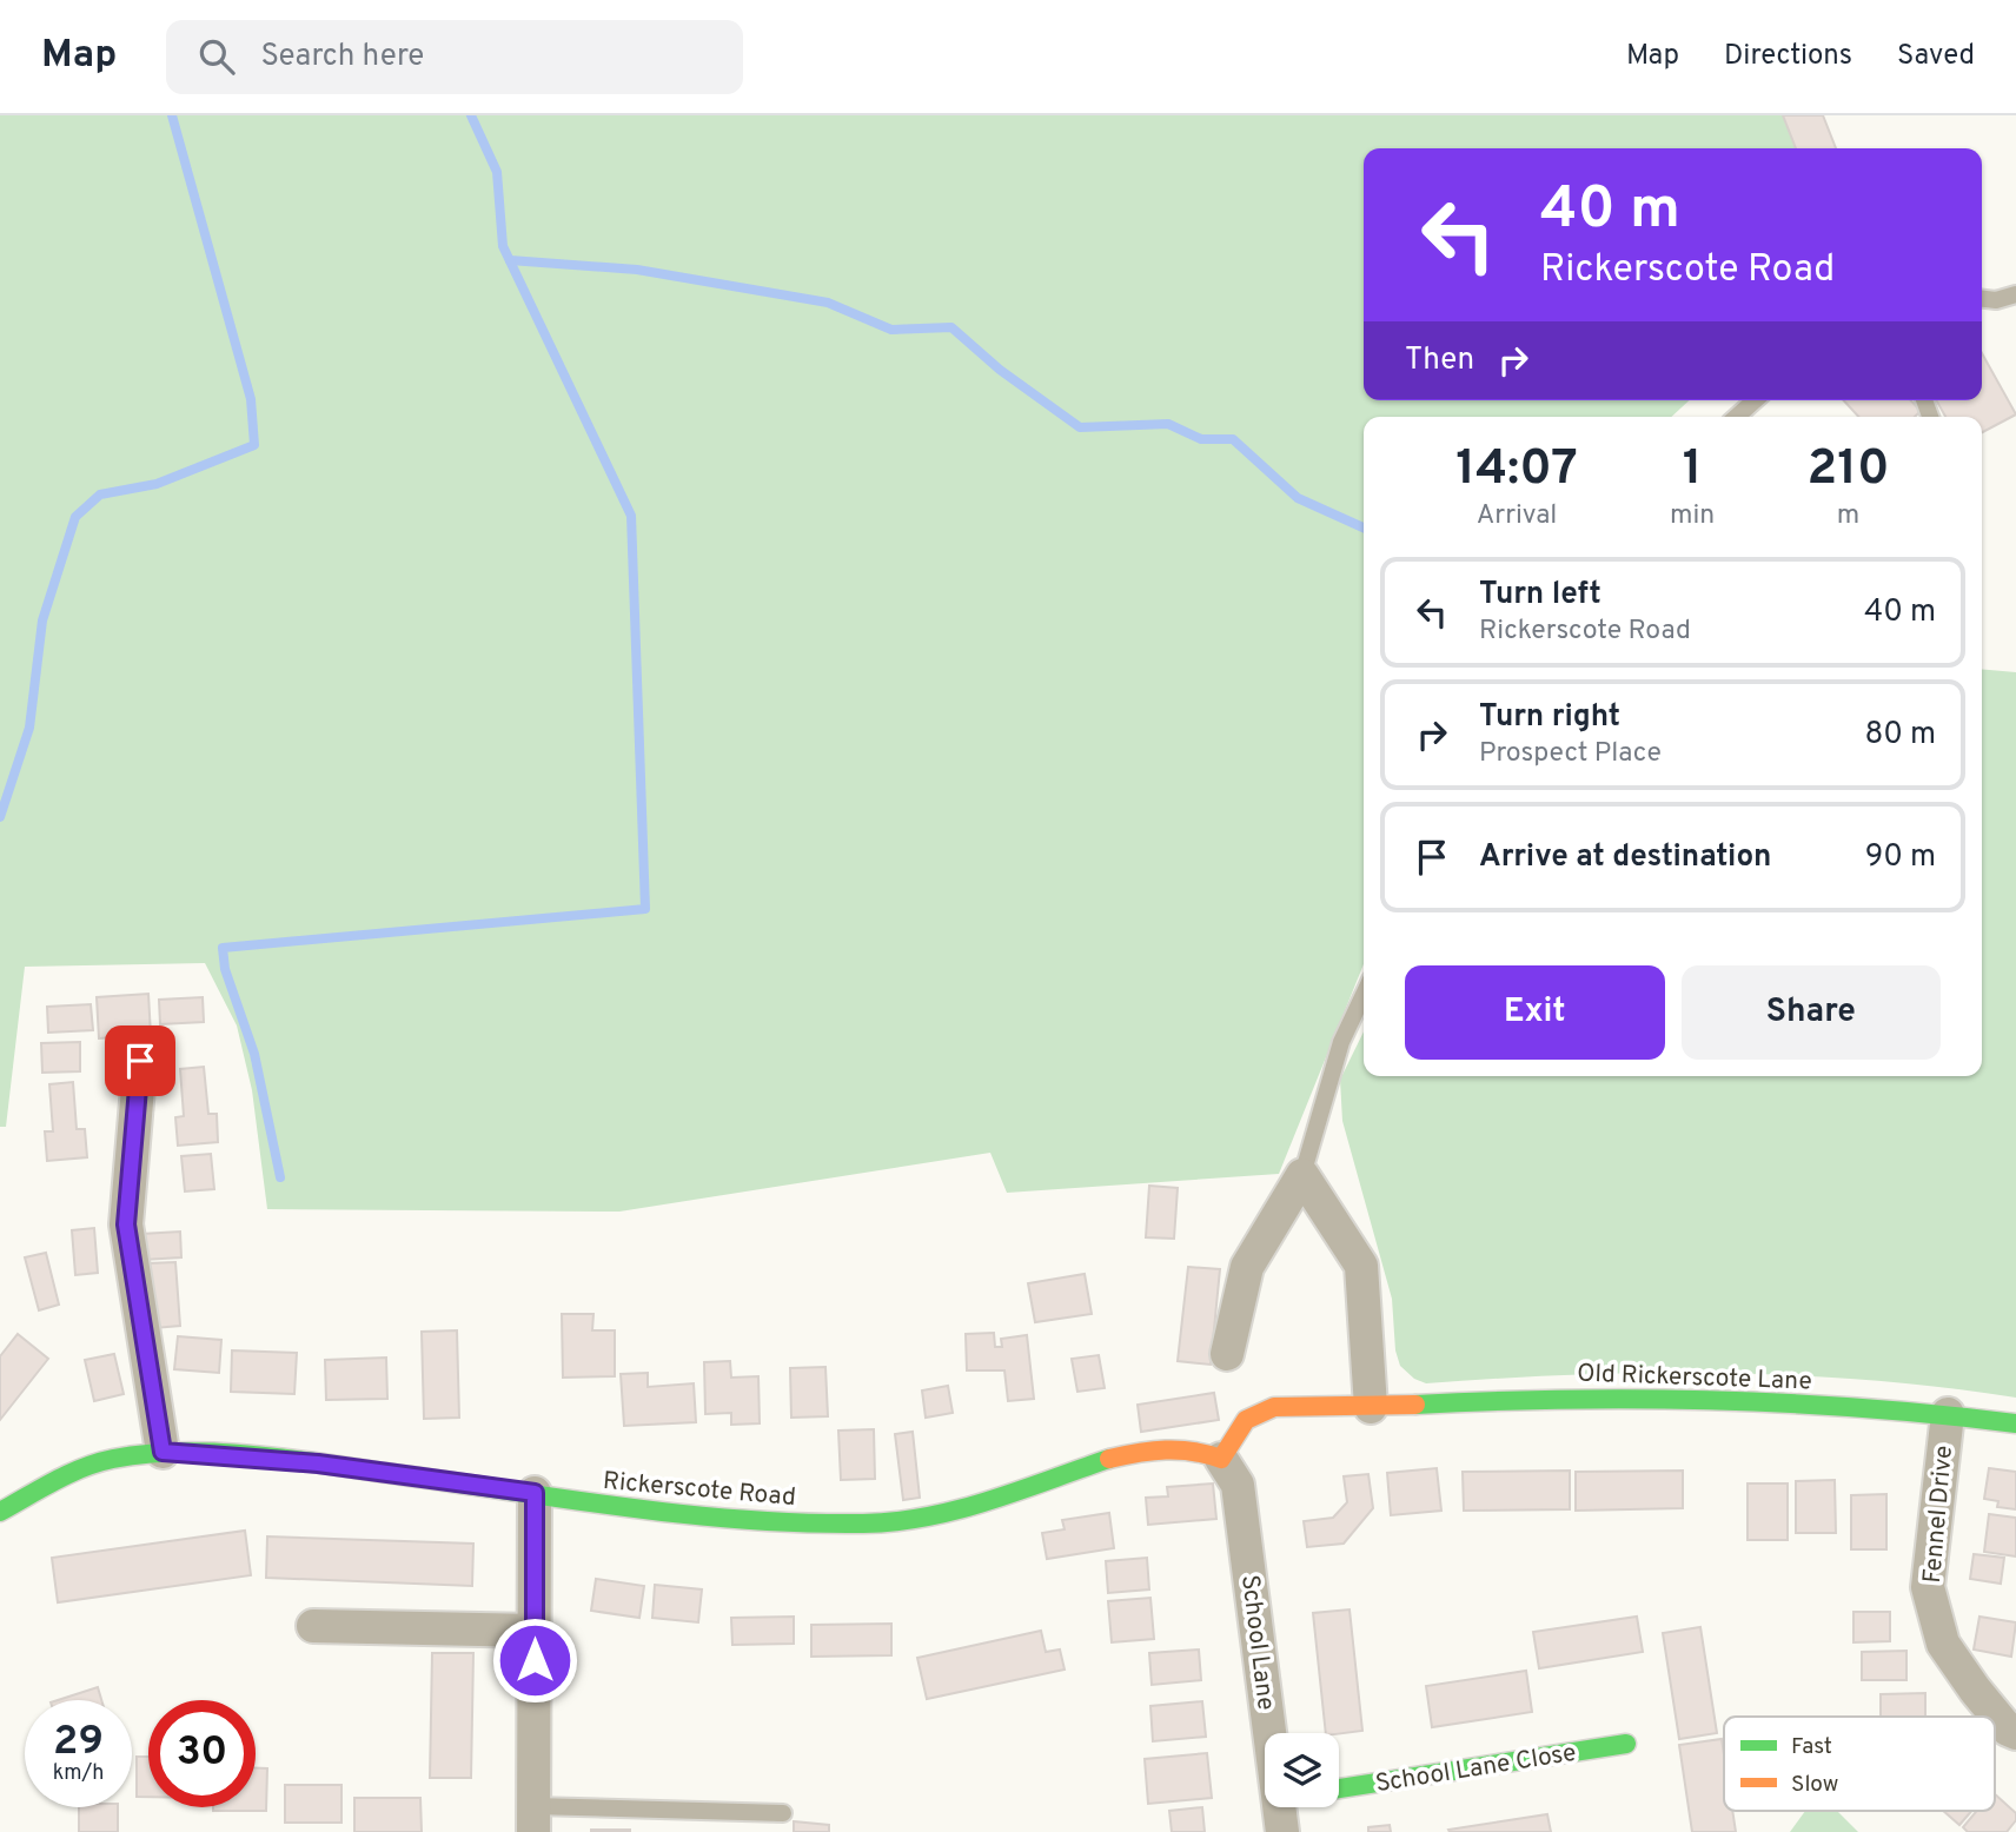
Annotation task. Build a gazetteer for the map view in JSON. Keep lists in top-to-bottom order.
{
  "streets": {
    "street": [
      "Old Rickerscote Lane",
      "Rickerscote Road",
      "Fennel Drive",
      "School Lane",
      "School Lane Close"
    ]
  },
  "crossings": [
    ["Old Rickerscote Lane", "Fennel Drive"],
    ["Rickerscote Road", "School Lane"]
  ],
  "legend": ["Fast", "Slow"],
  "page": {
    "header": "Map",
    "search": "Search here",
    "nav": ["Map", "Directions", "Saved"],
    "turn": ["40 m", "Rickerscote Road"],
    "then": "Then",
    "eta": [
      "14:07",
      "Arrival",
      "1",
      "min",
      "210",
      "m"
    ],
    "list": [
      {
        "name": "Turn left",
        "note": "Rickerscote Road",
        "value": "40 m"
      },
      {
        "name": "Turn right",
        "note": "Prospect Place",
        "value": "80 m"
      },
      {
        "name": "Arrive at destination",
        "value": "90 m"
      }
    ],
    "buttons": ["Exit", "Share"],
    "speed": "29 km/h",
    "limit": "30"
  }
}
